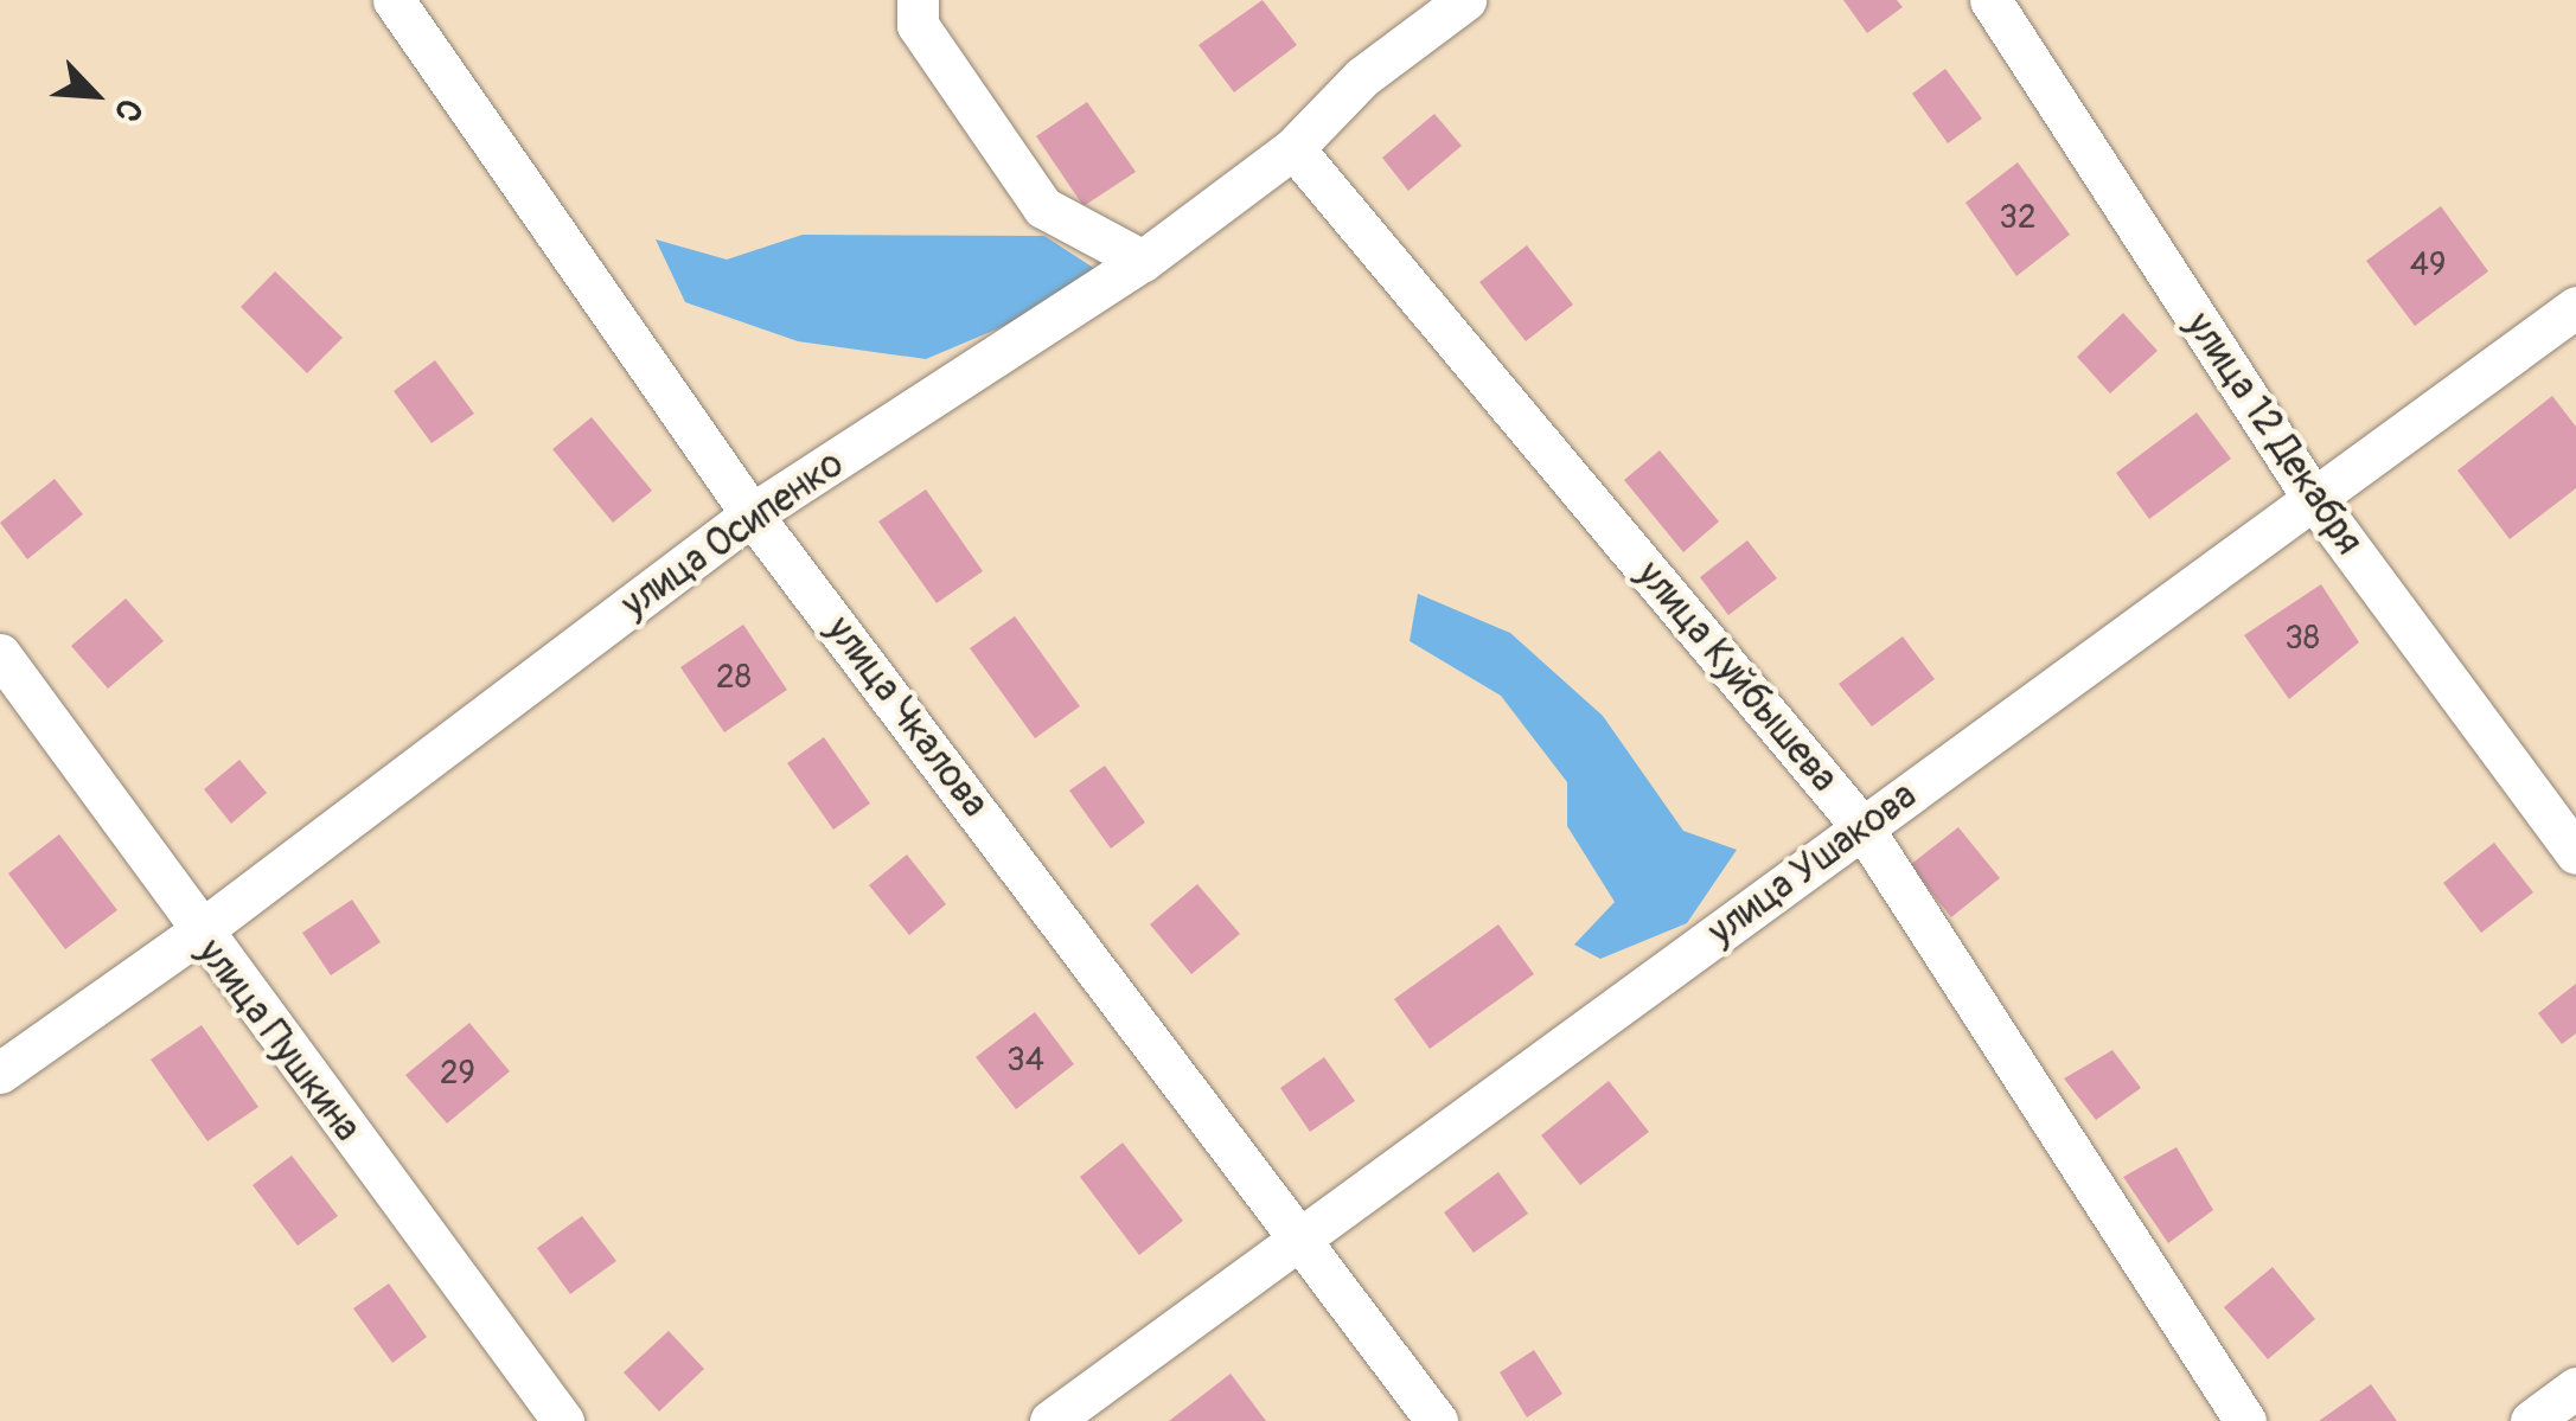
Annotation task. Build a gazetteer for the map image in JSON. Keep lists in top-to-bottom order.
{
  "streets": {
    "street": [
      "улица 12 Декабря",
      "улица Осипенко",
      "улица Куйбышева",
      "улица Чкалова",
      "улица Ушакова",
      "улица Пушкина"
    ]
  },
  "crossings": [
    ["улица 12 Декабря", "улица Ушакова"],
    ["улица Осипенко", "улица Куйбышева"],
    ["улица Осипенко", "улица Чкалова"],
    ["улица Осипенко", "улица Пушкина"],
    ["улица Куйбышева", "улица Ушакова"],
    ["улица Чкалова", "улица Ушакова"]
  ],
  "house_numbers": [
    "32",
    "49",
    "38",
    "28",
    "34",
    "29"
  ],
  "north": "bottom right"
}
